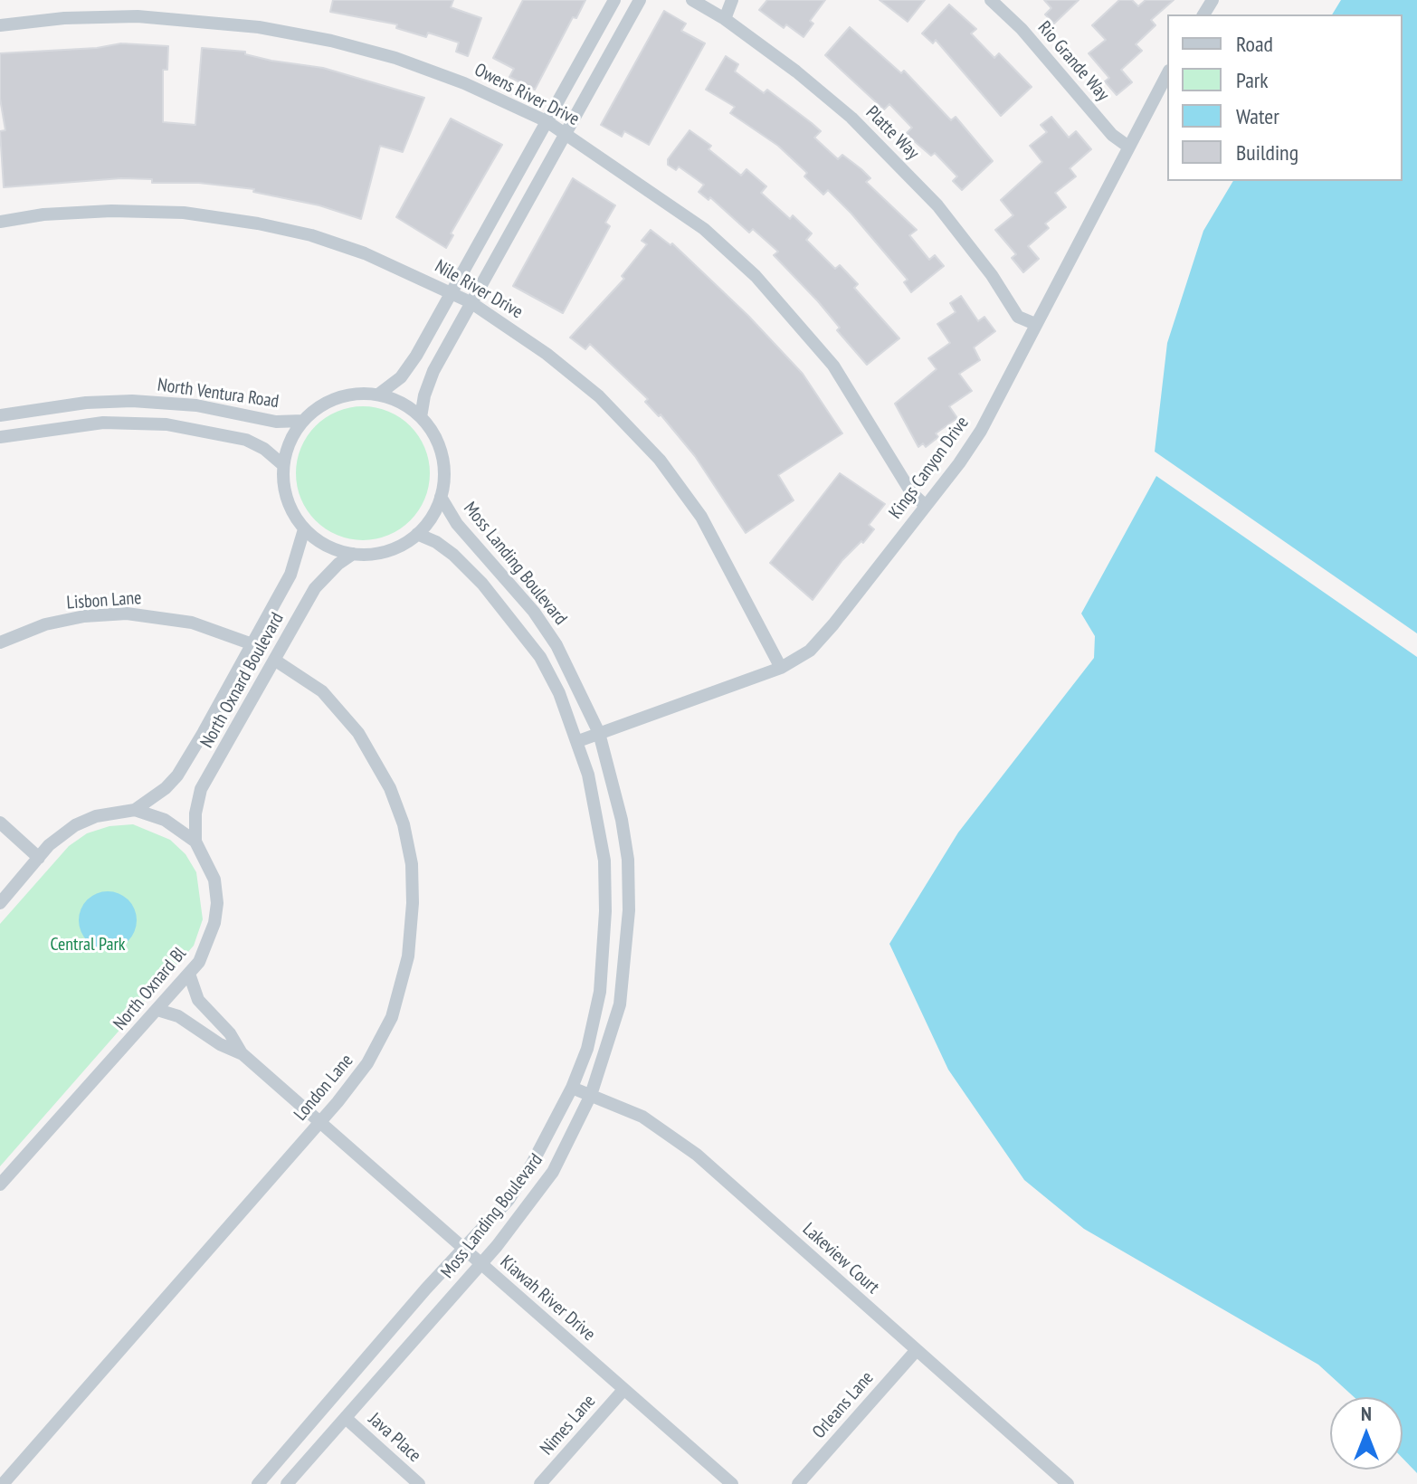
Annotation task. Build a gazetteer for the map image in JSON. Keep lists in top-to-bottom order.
{
  "streets": {
    "street": [
      "Rio Grande Way",
      "Owens River Drive",
      "Platte Way",
      "Nile River Drive",
      "North Ventura Road",
      "Kings Canyon Drive",
      "Moss Landing Boulevard",
      "Lisbon Lane",
      "North Oxnard Boulevard",
      "North Oxnard Bl",
      "London Lane",
      "Lakeview Court",
      "Kiawah River Drive",
      "Orleans Lane",
      "Nimes Lane",
      "Java Place"
    ]
  },
  "crossings": [
    ["Rio Grande Way", "Kings Canyon Drive"],
    ["Owens River Drive", "Kings Canyon Drive"],
    ["Platte Way", "Kings Canyon Drive"],
    ["Nile River Drive", "Kings Canyon Drive"],
    ["North Ventura Road", "Moss Landing Boulevard"],
    ["North Ventura Road", "North Oxnard Boulevard"],
    ["Kings Canyon Drive", "Moss Landing Boulevard"],
    ["Moss Landing Boulevard", "North Oxnard Boulevard"],
    ["Moss Landing Boulevard", "Lakeview Court"],
    ["Moss Landing Boulevard", "Kiawah River Drive"],
    ["Moss Landing Boulevard", "Java Place"],
    ["Lisbon Lane", "North Oxnard Boulevard"],
    ["North Oxnard Boulevard", "North Oxnard Bl"],
    ["North Oxnard Boulevard", "London Lane"],
    ["North Oxnard Bl", "Kiawah River Drive"],
    ["London Lane", "Kiawah River Drive"],
    ["Lakeview Court", "Orleans Lane"],
    ["Kiawah River Drive", "Nimes Lane"]
  ],
  "parks": ["Central Park"],
  "legend": [
    "Road",
    "Park",
    "Water",
    "Building"
  ],
  "north": "top"
}
